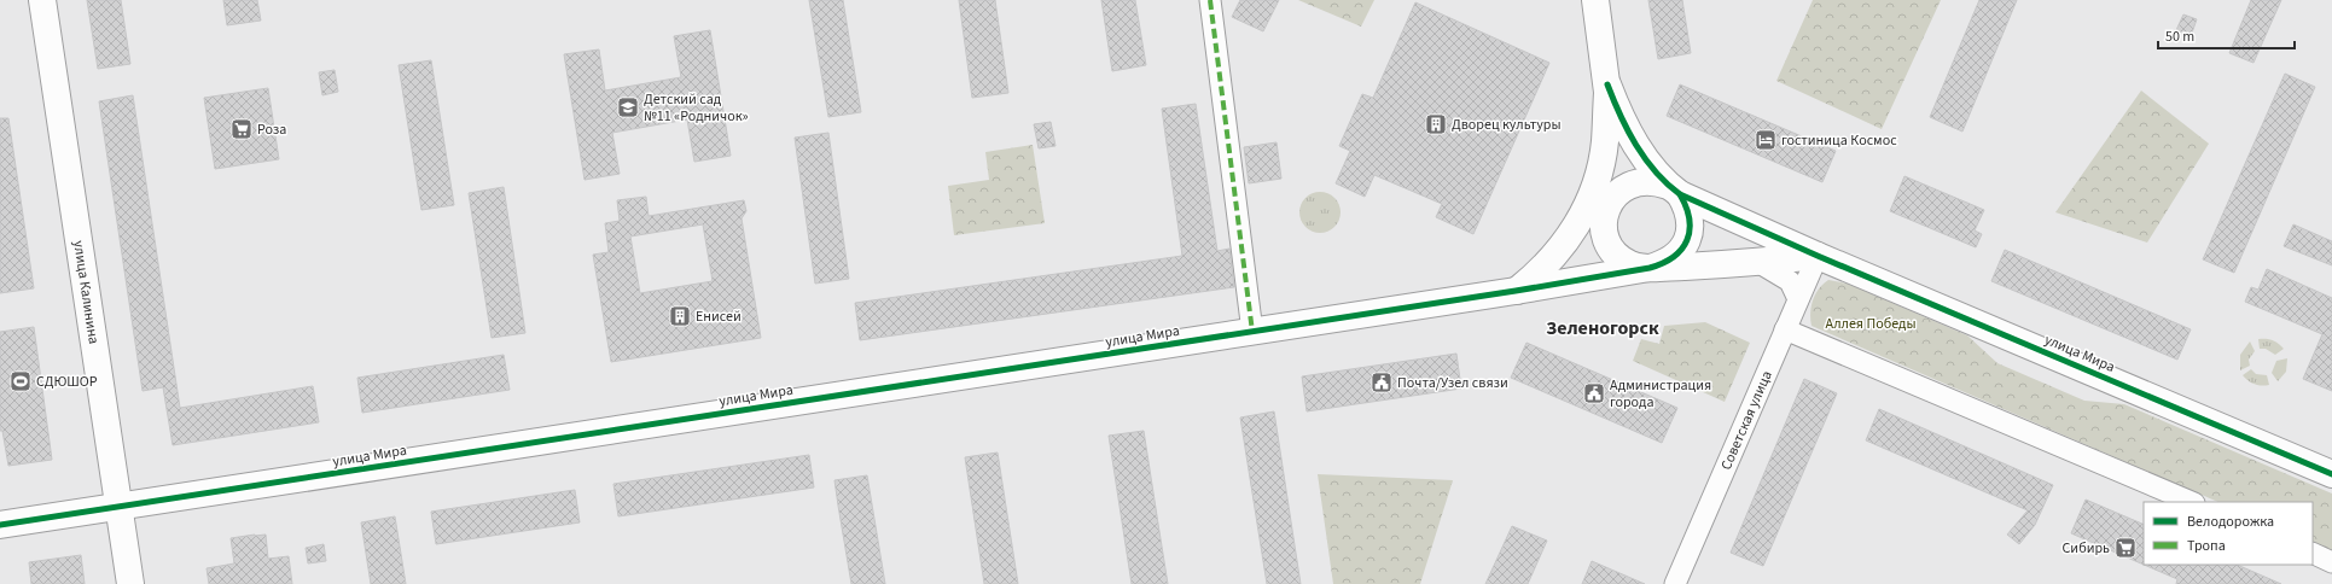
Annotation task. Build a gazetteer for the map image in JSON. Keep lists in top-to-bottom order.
{
  "streets": {
    "street": ["улица Калинина", "улица Мира", "Советская улица"]
  },
  "crossings": [
    ["улица Калинина", "улица Мира"],
    ["улица Мира", "Советская улица"]
  ],
  "districts": ["Зеленогорск"],
  "parks": ["Аллея Победы"],
  "places": {
    "school or university": ["Детский сад №11 «Родничок»"],
    "building": ["Дворец культуры", "Енисей"],
    "supermarket": ["Роза", "Сибирь"],
    "hotel": ["гостиница Космос"],
    "sports": ["СДЮШОР"],
    "public building": ["Почта/Узел связи", "Администрация города"]
  },
  "legend": ["Велодорожка", "Тропа"],
  "scale_bar": "50 m"
}
